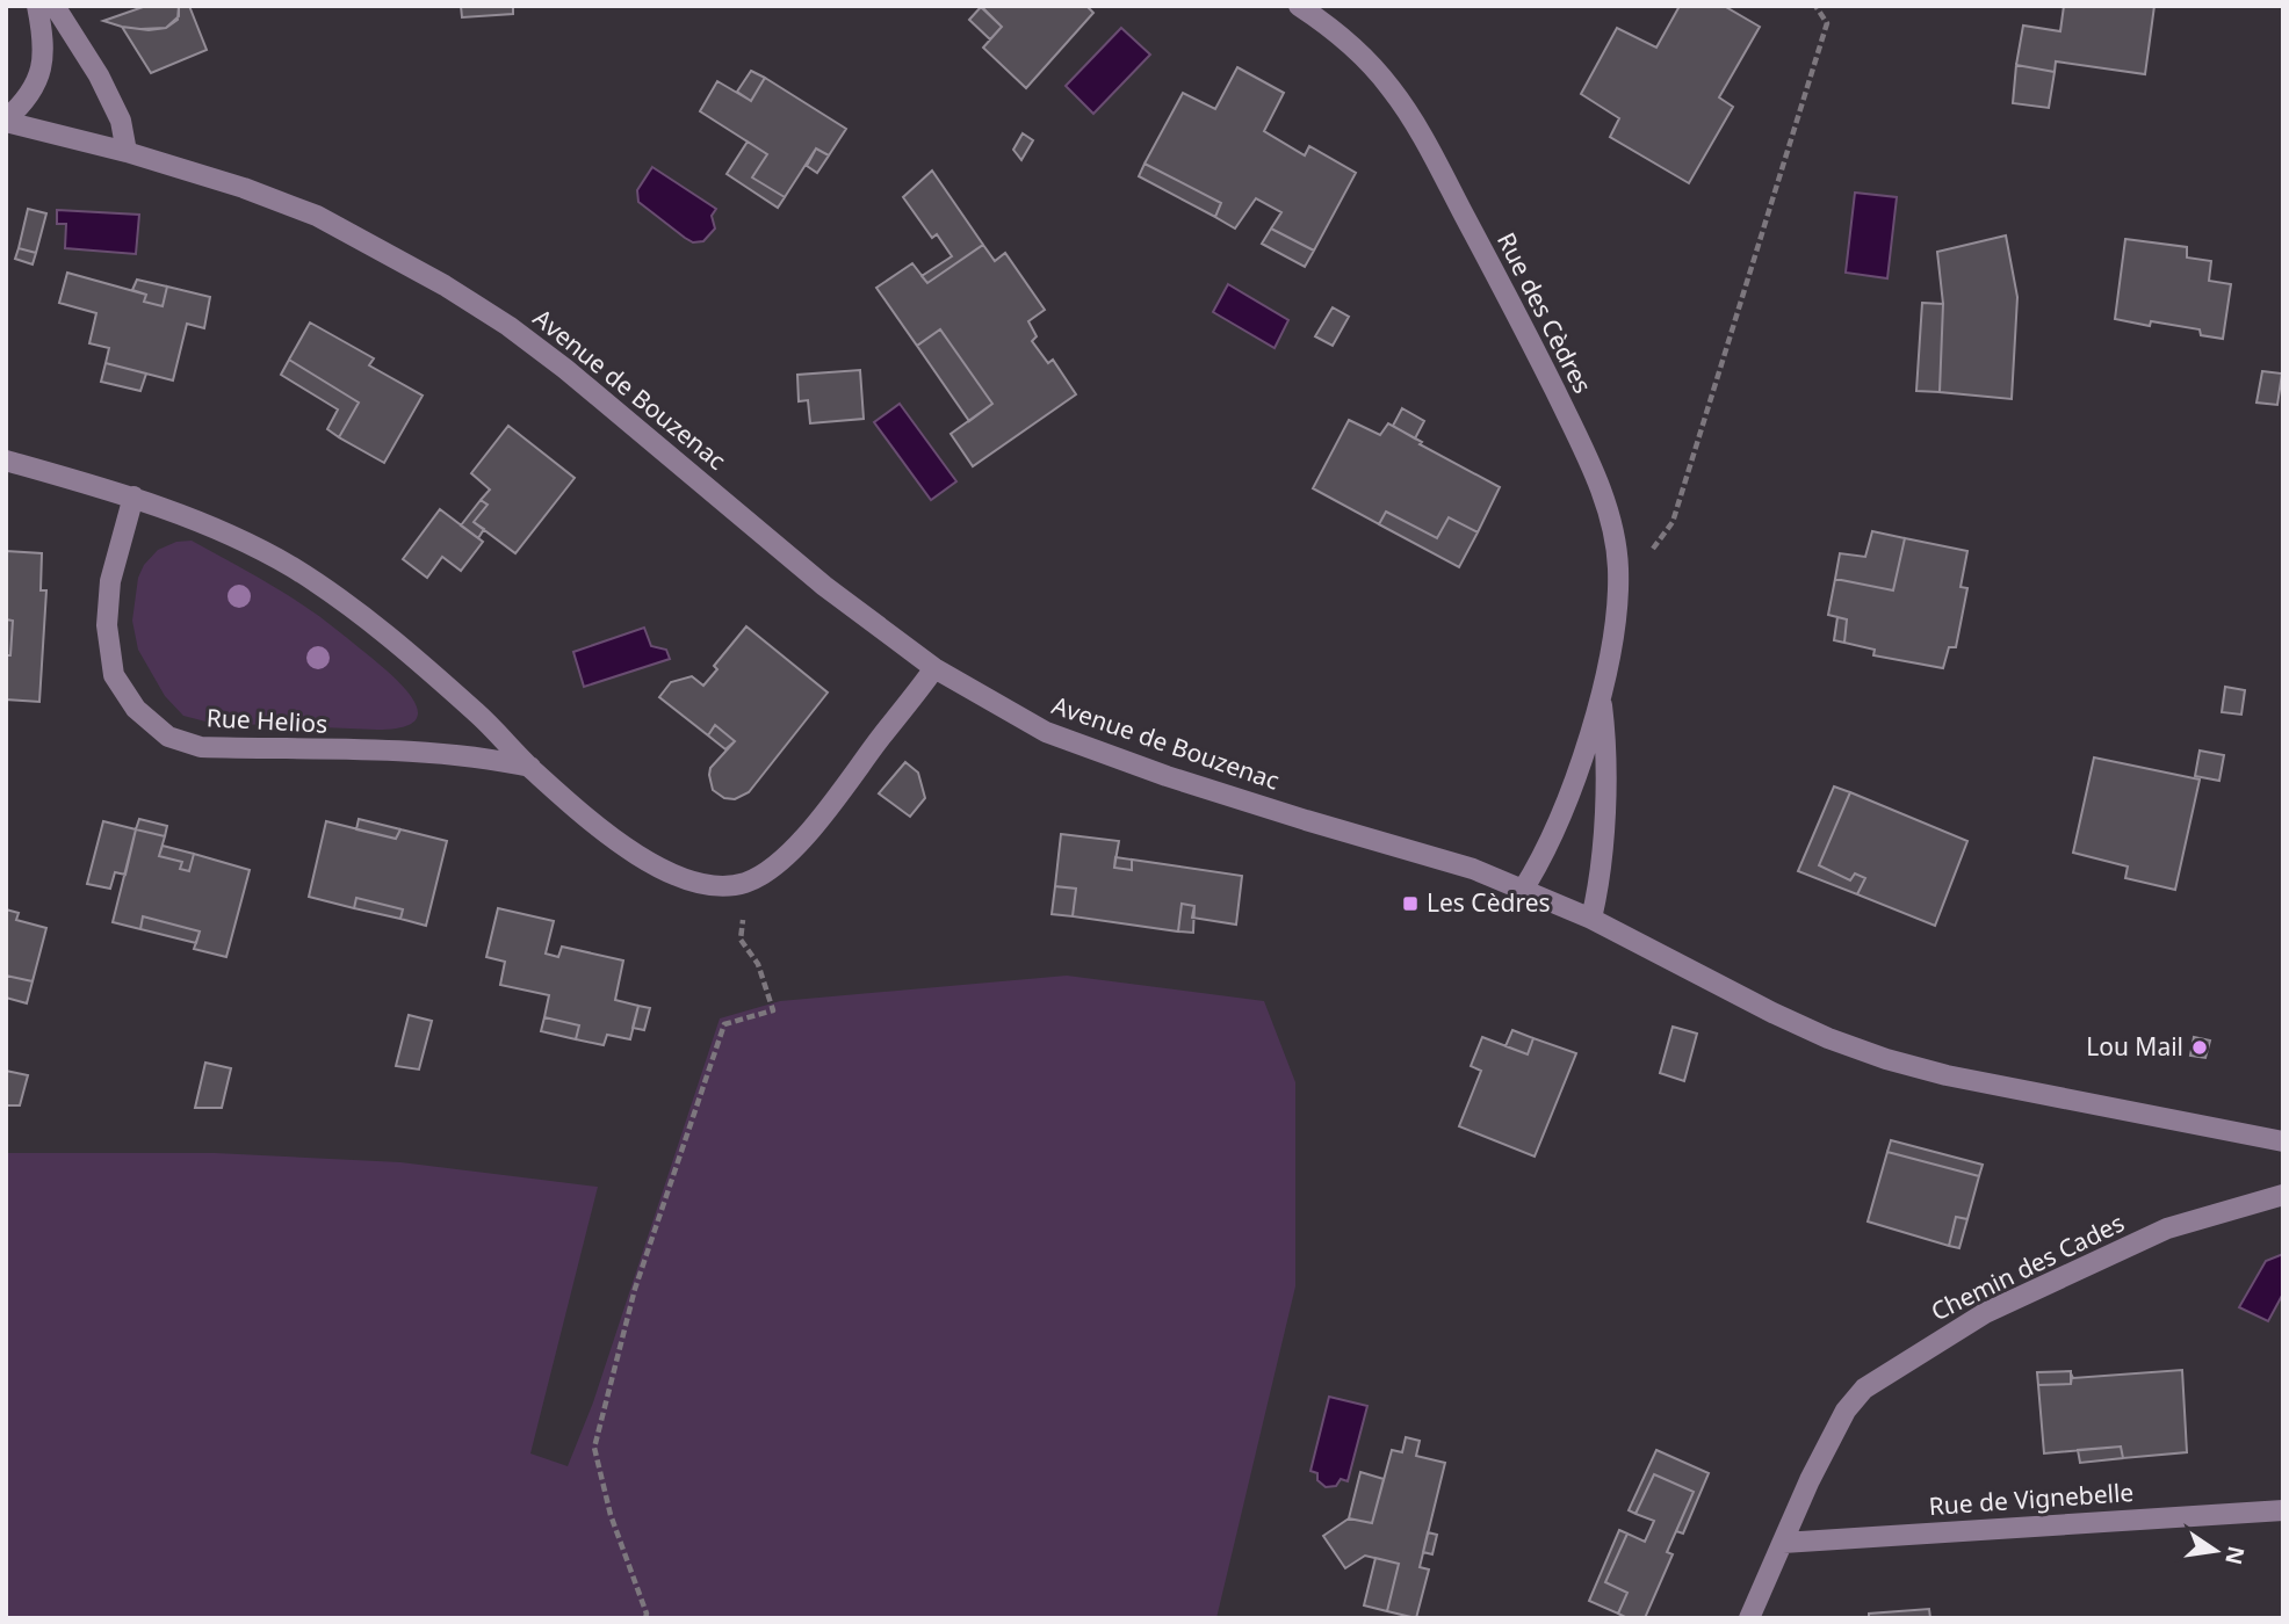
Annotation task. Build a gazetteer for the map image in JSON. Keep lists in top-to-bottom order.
{
  "streets": {
    "street": [
      "Rue des Cèdres",
      "Avenue de Bouzenac",
      "Rue Helios",
      "Chemin des Cades",
      "Rue de Vignebelle"
    ]
  },
  "crossings": [
    ["Rue des Cèdres", "Avenue de Bouzenac"],
    ["Chemin des Cades", "Rue de Vignebelle"]
  ],
  "places": {
    "transit": ["Les Cèdres"],
    "other": ["Lou Mail"]
  },
  "north": "right"
}
